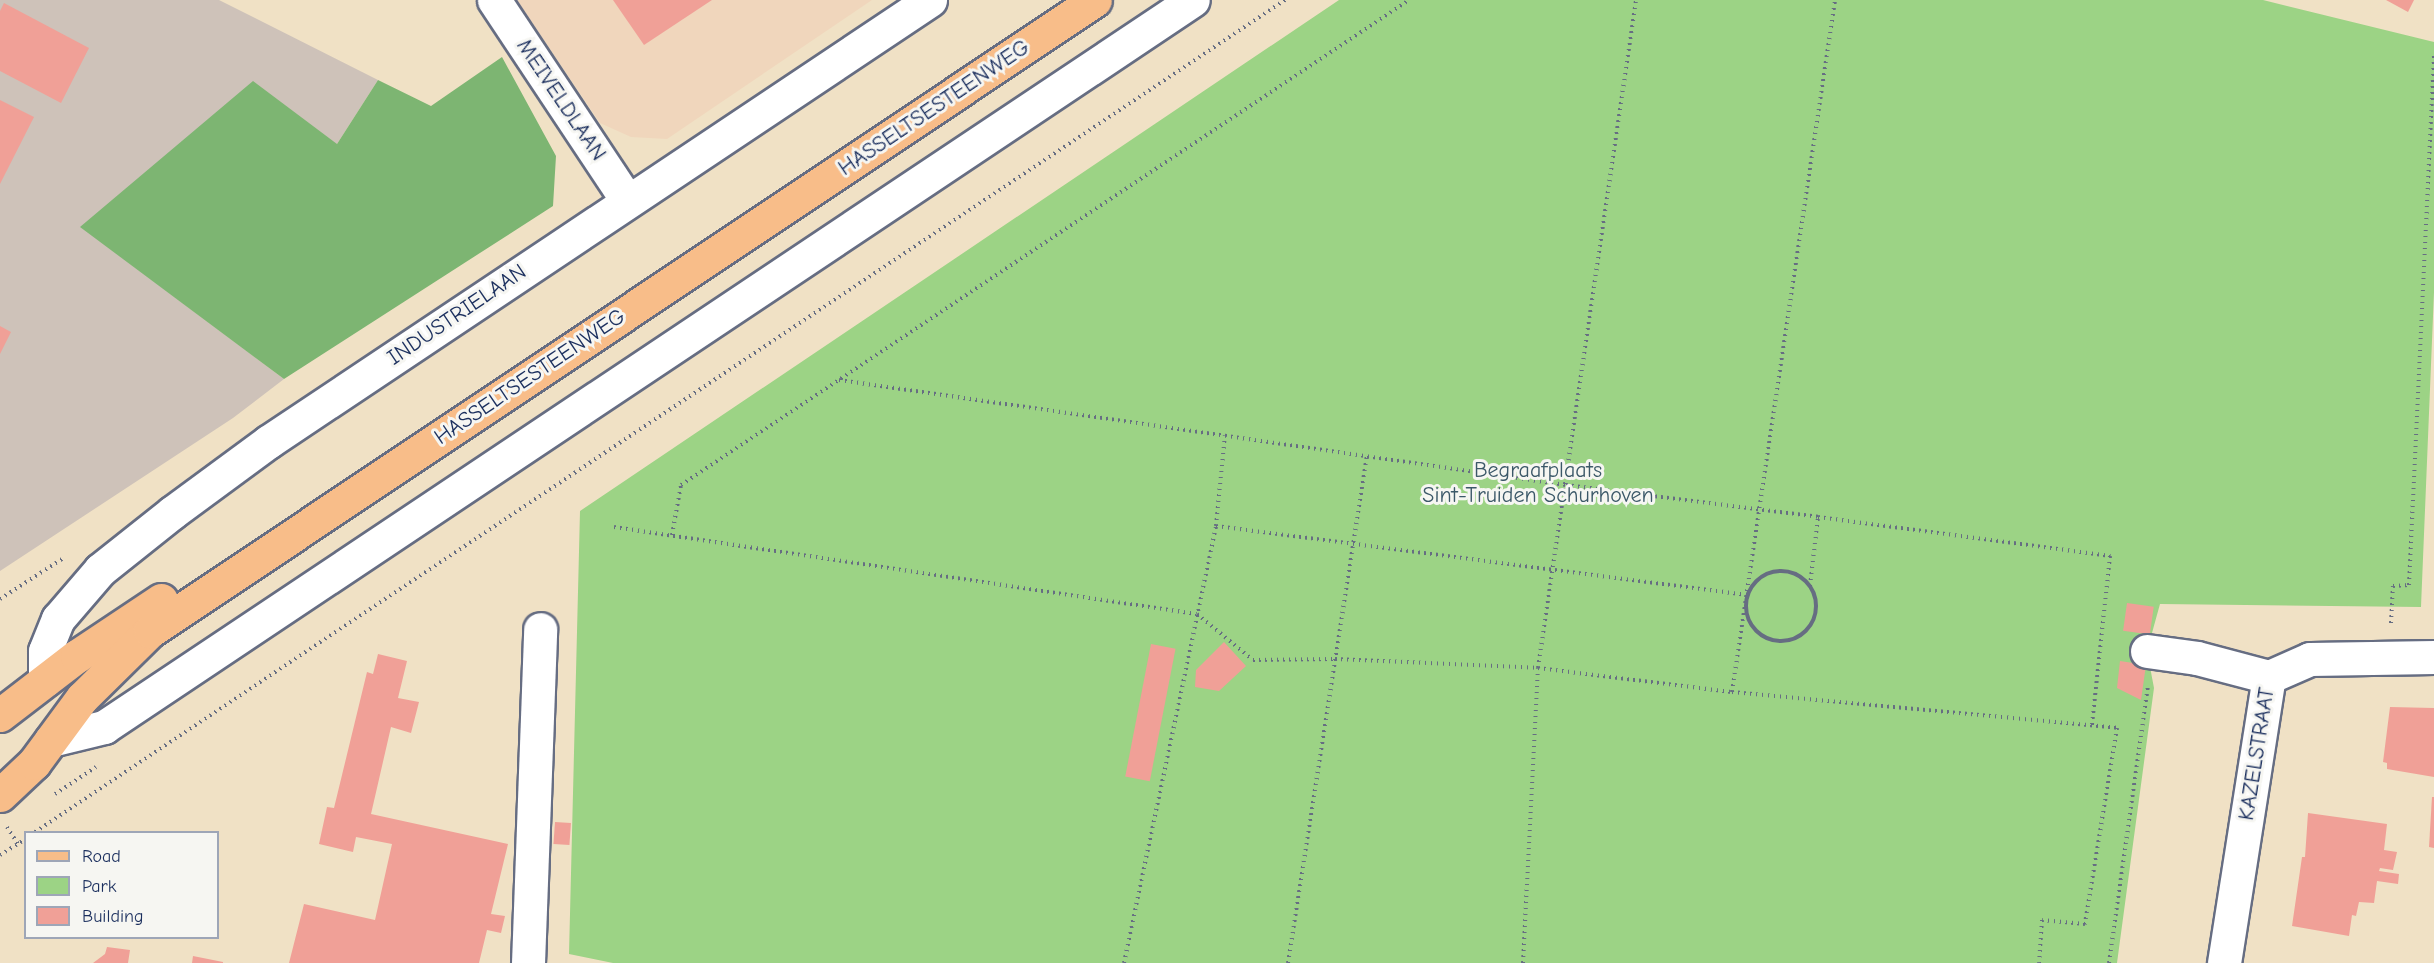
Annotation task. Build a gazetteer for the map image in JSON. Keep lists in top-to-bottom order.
{
  "streets": {
    "main road": ["HASSELTSESTEENWEG"],
    "street": ["MEIVELDLAAN", "INDUSTRIELAAN", "KAZELSTRAAT"]
  },
  "crossings": [
    ["MEIVELDLAAN", "INDUSTRIELAAN"],
    ["HASSELTSESTEENWEG", "INDUSTRIELAAN"]
  ],
  "parks": ["Begraafplaats Sint-Truiden Schurhoven"],
  "legend": ["Road", "Park", "Building"]
}
